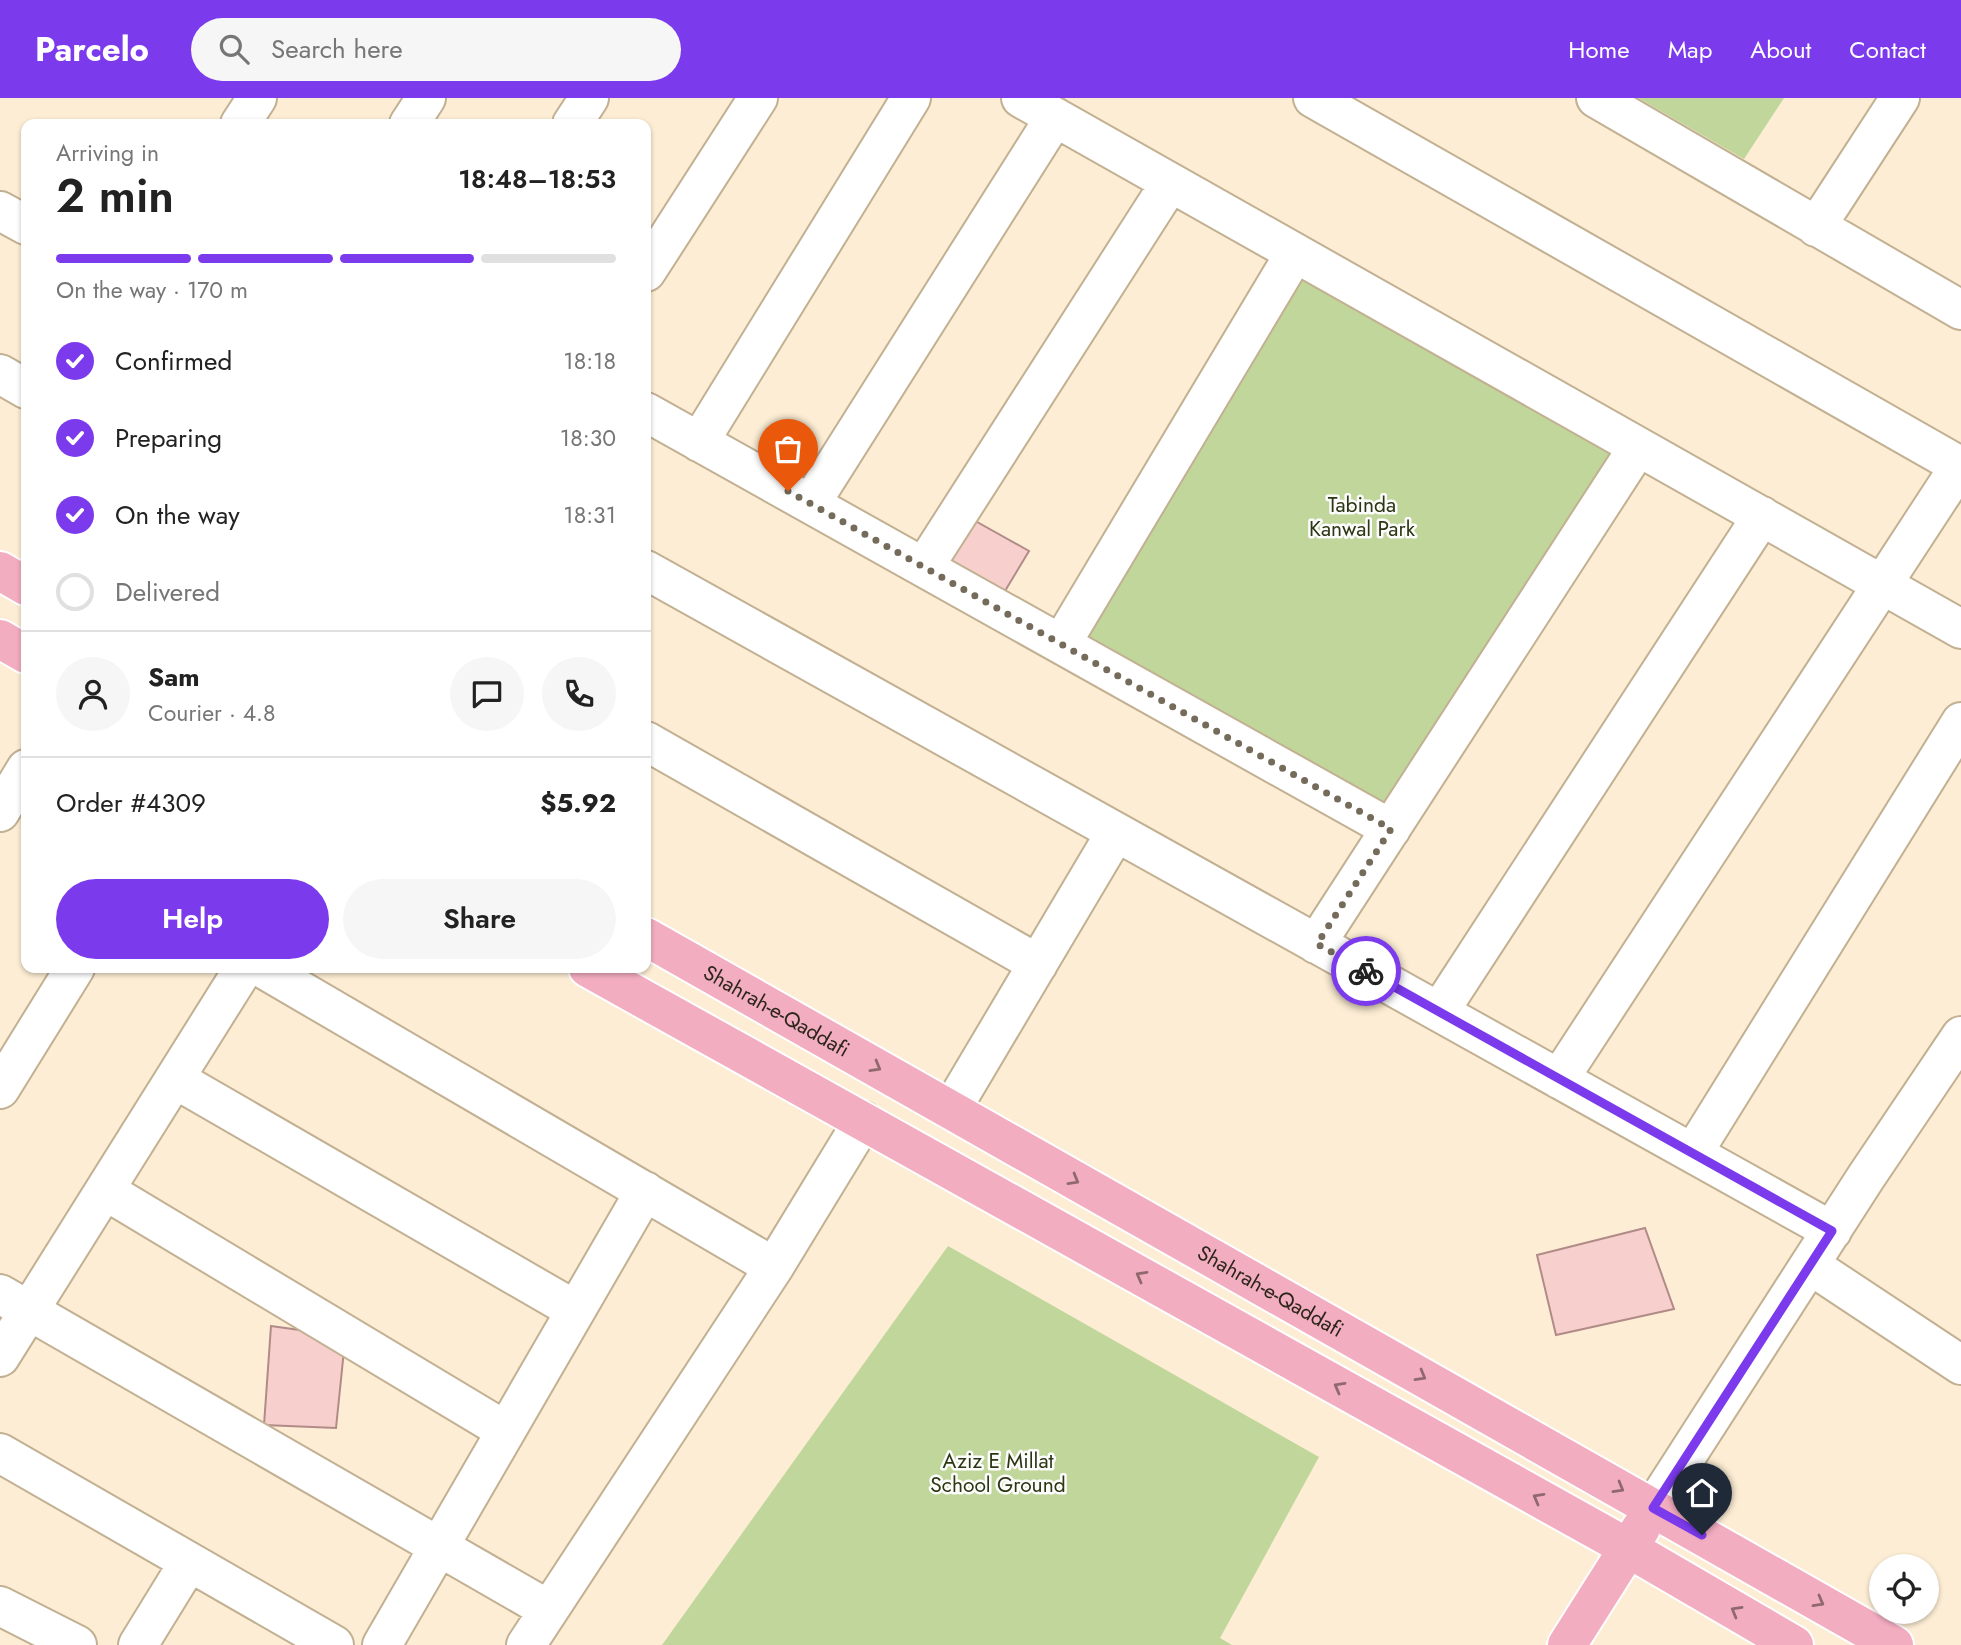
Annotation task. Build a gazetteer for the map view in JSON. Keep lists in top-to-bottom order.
{
  "streets": {
    "main road": ["Shahrah-e-Qaddafi"]
  },
  "parks": ["Tabinda Kanwal Park", "Aziz E Millat School Ground"],
  "page": {
    "header": "Parcelo",
    "search": "Search here",
    "nav": [
      "Home",
      "Map",
      "About",
      "Contact"
    ],
    "heading": ["2 min", "Arriving in", "18:48–18:53"],
    "panel": [
      "Sam",
      "Courier · 4.8",
      "Order #4309",
      "$5.92"
    ],
    "bar": "On the way · 170 m",
    "list": [
      ["Confirmed", "18:18"],
      ["Preparing", "18:30"],
      ["On the way", "18:31"],
      "Delivered"
    ],
    "buttons": ["Help", "Share"]
  }
}
